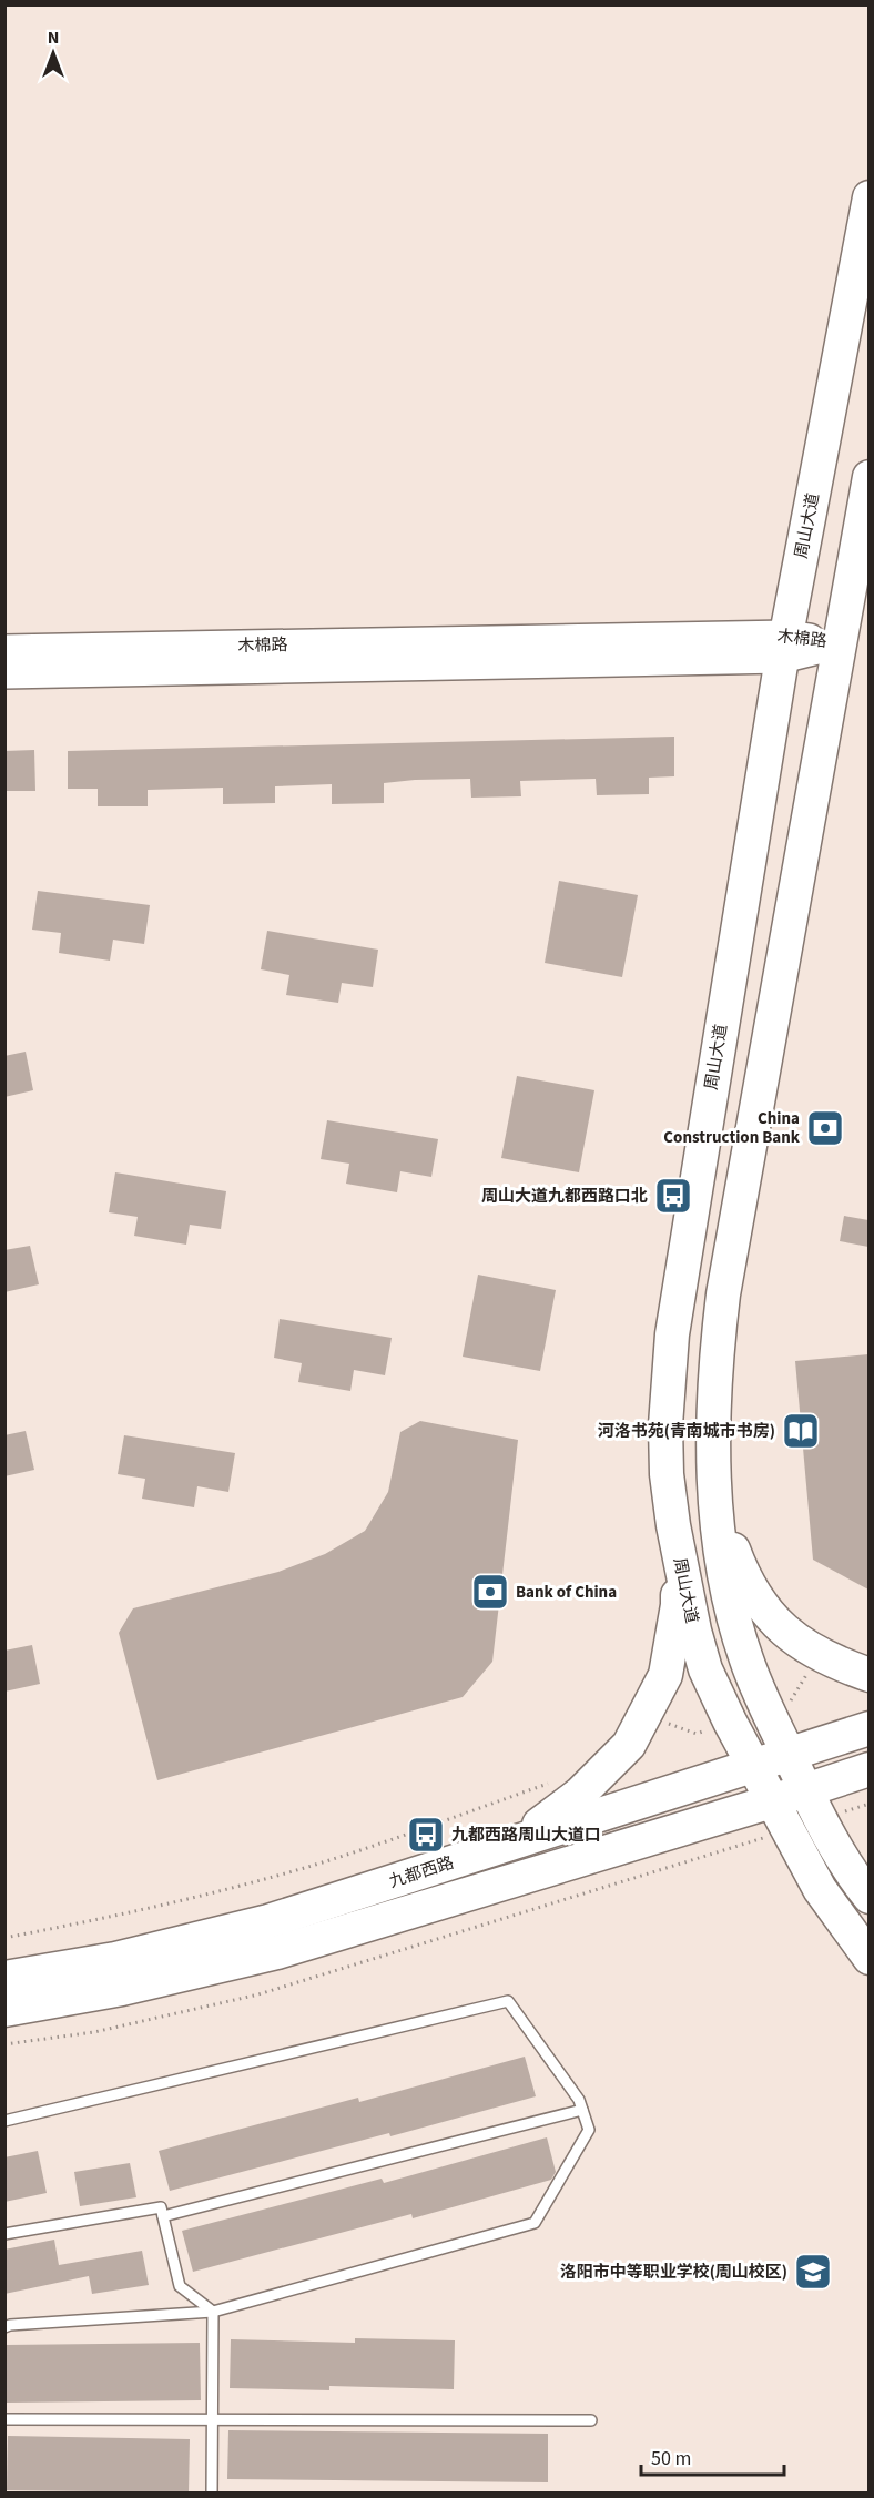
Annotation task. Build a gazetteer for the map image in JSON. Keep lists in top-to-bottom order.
{
  "streets": {
    "main road": ["周山大道", "木棉路", "九都西路"]
  },
  "crossings": [
    ["周山大道", "木棉路"],
    ["周山大道", "九都西路"]
  ],
  "places": {
    "bank": ["China Construction Bank", "Bank of China"],
    "bus stop": ["周山大道九都西路口北", "九都西路周山大道口"],
    "library": ["河洛书苑(青南城市书房)"],
    "school or university": ["洛阳市中等职业学校(周山校区)"]
  },
  "scale_bar": "50 m",
  "north": "top"
}
